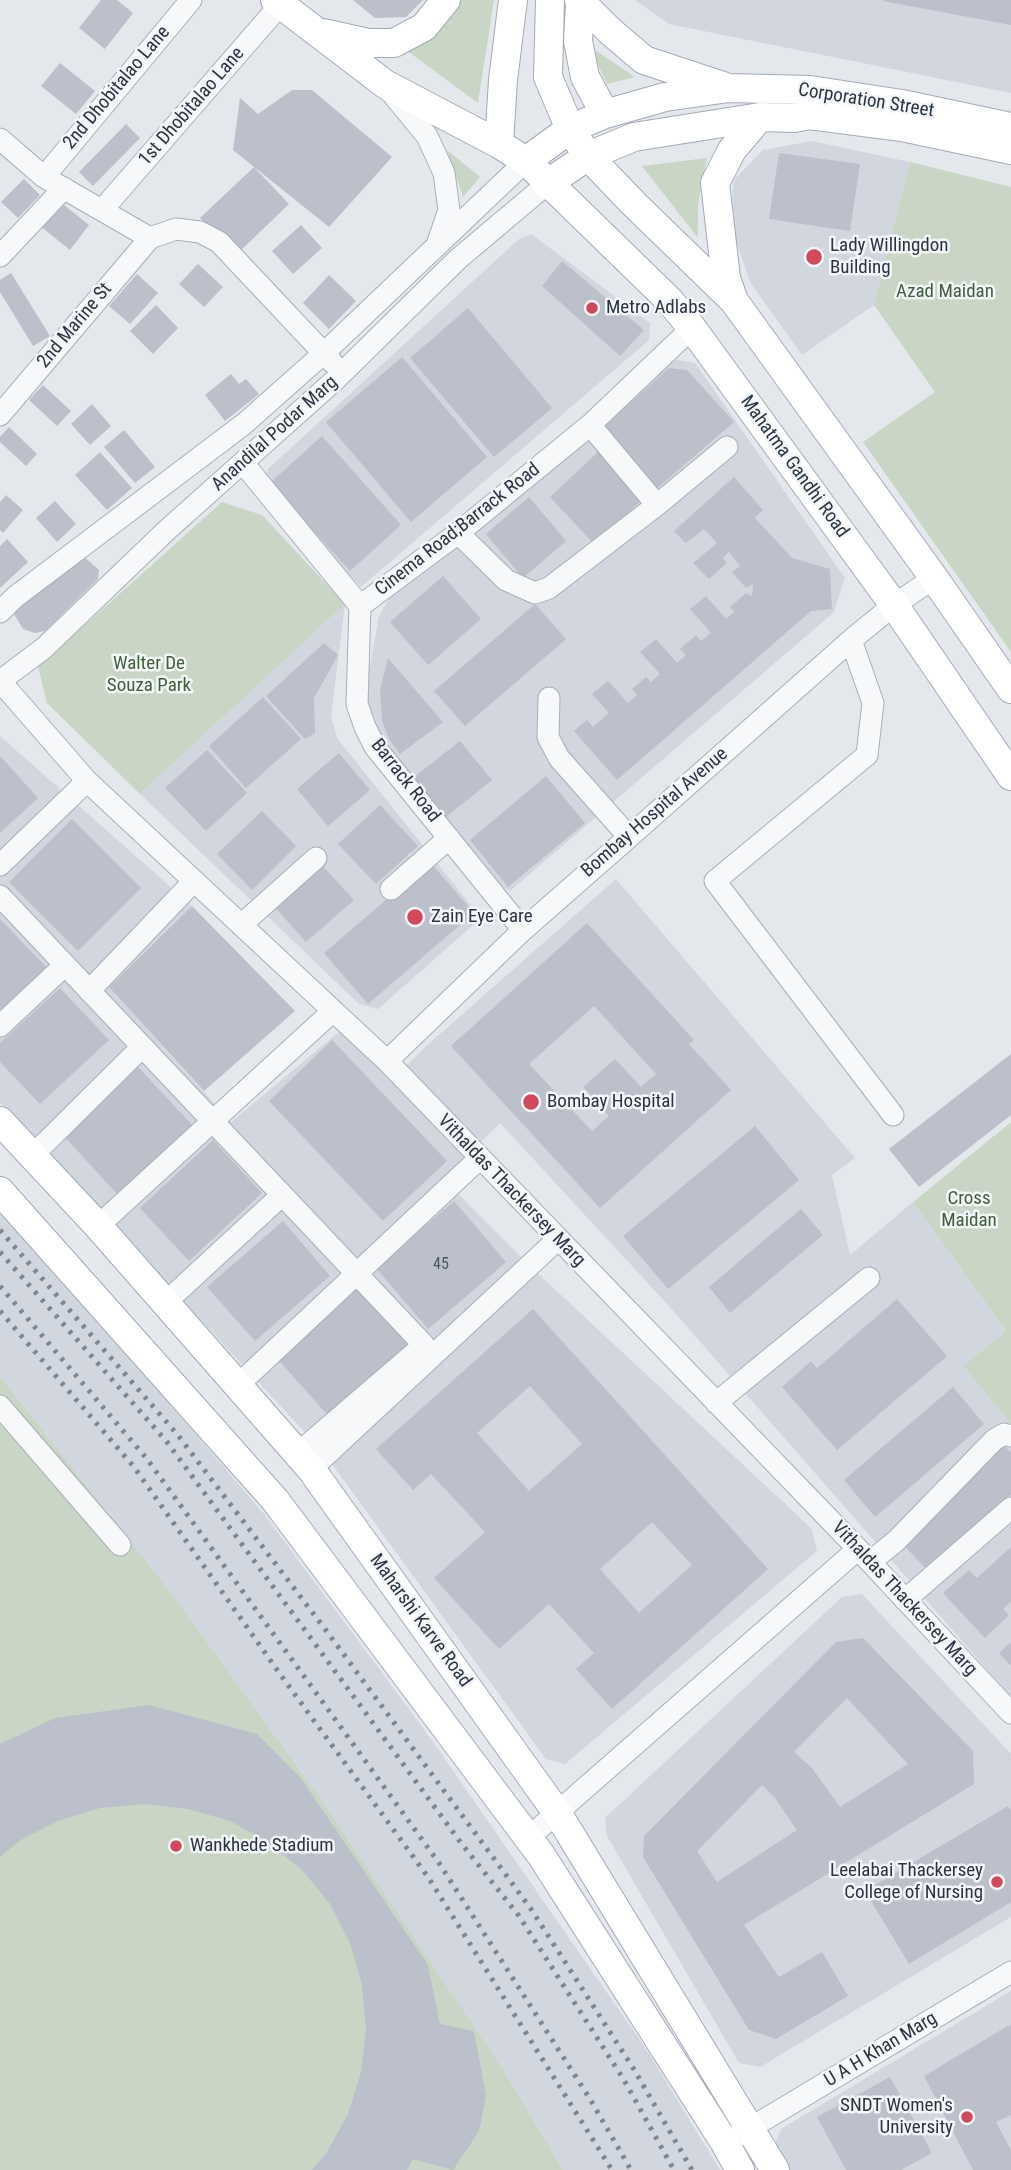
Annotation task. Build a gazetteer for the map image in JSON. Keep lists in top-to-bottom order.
{
  "streets": {
    "main road": ["Corporation Street", "Mahatma Gandhi Road", "Maharshi Karve Road"],
    "street": [
      "2nd Dhobitalao Lane",
      "1st Dhobitalao Lane",
      "2nd Marine St",
      "Anandilal Podar Marg",
      "Cinema Road;Barrack Road",
      "Barrack Road",
      "Bombay Hospital Avenue",
      "Vithaldas Thackersey Marg",
      "U A H Khan Marg"
    ]
  },
  "crossings": [
    ["Corporation Street", "Anandilal Podar Marg"],
    ["Corporation Street", "Mahatma Gandhi Road"],
    ["1st Dhobitalao Lane", "Mahatma Gandhi Road"],
    ["Anandilal Podar Marg", "Mahatma Gandhi Road"],
    ["Anandilal Podar Marg", "Cinema Road;Barrack Road"],
    ["Anandilal Podar Marg", "Vithaldas Thackersey Marg"],
    ["Mahatma Gandhi Road", "Cinema Road;Barrack Road"],
    ["Mahatma Gandhi Road", "Bombay Hospital Avenue"],
    ["Cinema Road;Barrack Road", "Barrack Road"],
    ["Barrack Road", "Bombay Hospital Avenue"],
    ["Bombay Hospital Avenue", "Vithaldas Thackersey Marg"],
    ["Maharshi Karve Road", "U A H Khan Marg"]
  ],
  "parks": ["Azad Maidan", "Walter De Souza Park", "Cross Maidan"],
  "places": [
    "Lady Willingdon Building",
    "Metro Adlabs",
    "Zain Eye Care",
    "Bombay Hospital",
    "Wankhede Stadium",
    "Leelabai Thackersey College of Nursing",
    "SNDT Women's University"
  ],
  "house_numbers": ["45"]
}
